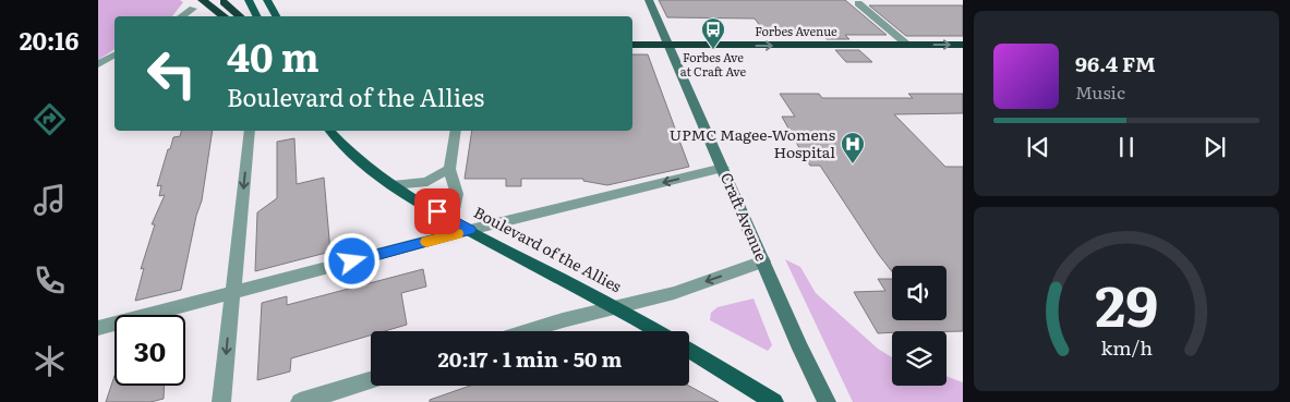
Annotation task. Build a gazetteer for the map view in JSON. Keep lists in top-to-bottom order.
{
  "streets": {
    "highway": ["Forbes Avenue"],
    "main road": ["Craft Avenue", "Boulevard of the Allies"]
  },
  "crossings": [
    ["Forbes Avenue", "Craft Avenue"]
  ],
  "one_way": ["Forbes Avenue"],
  "places": {
    "bus stop": ["Forbes Ave at Craft Ave"],
    "hospital": ["UPMC Magee-Womens Hospital"]
  },
  "page": {
    "tabs": "20:16",
    "turn": ["40 m", "Boulevard of the Allies"],
    "song": ["96.4 FM", "Music"],
    "limit": "30",
    "trip": "20:17 · 1 min · 50 m",
    "gauge": ["29", "km/h"]
  }
}
